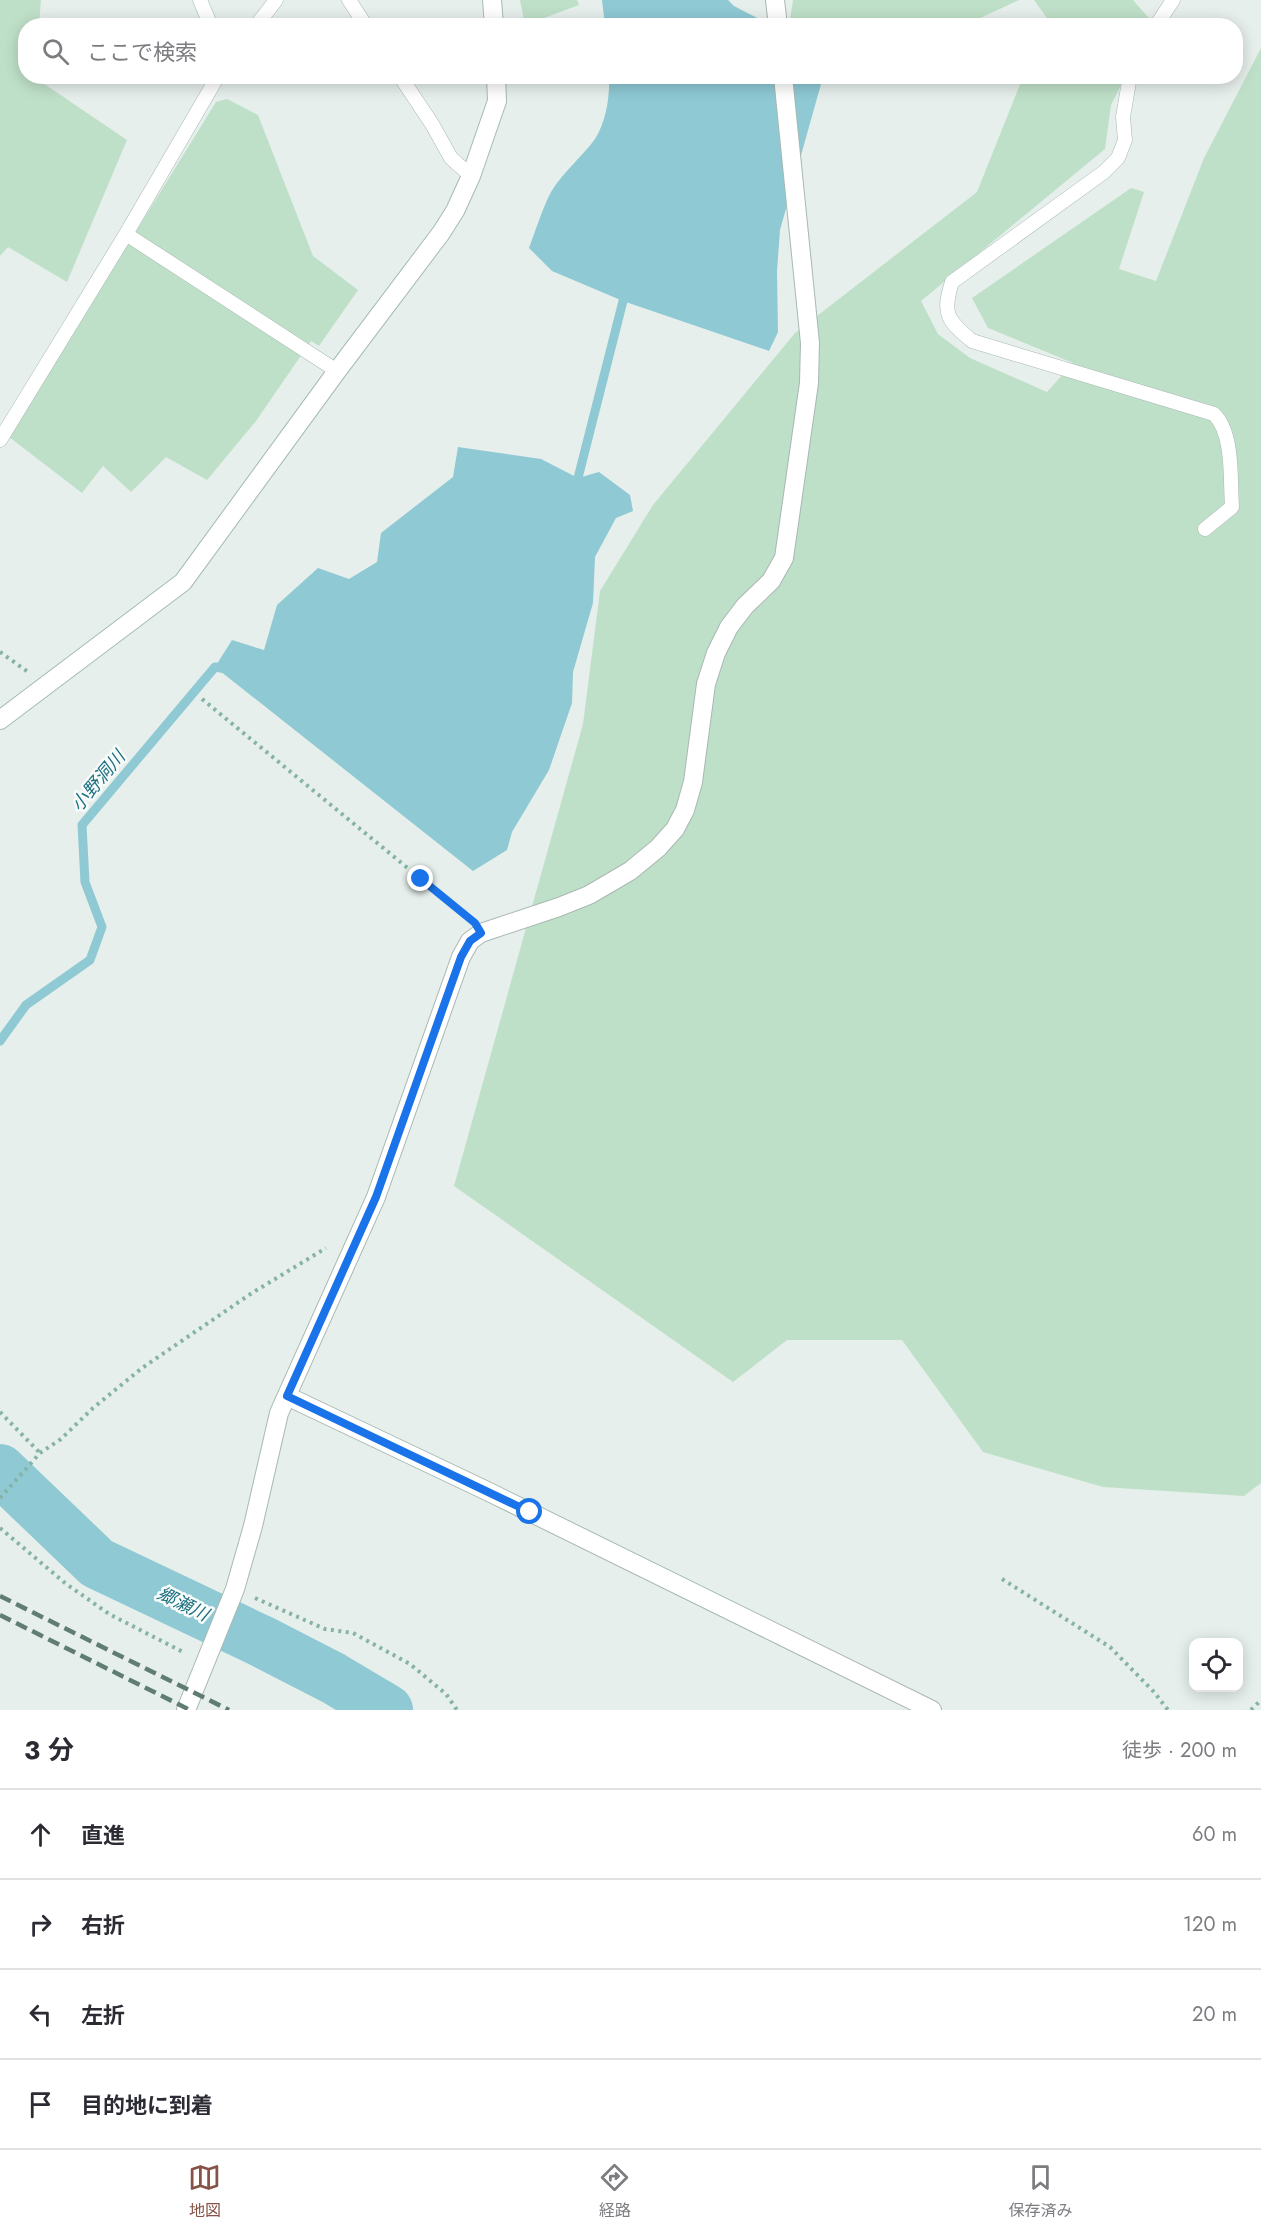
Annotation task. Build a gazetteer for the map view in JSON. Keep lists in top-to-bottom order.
{
  "water": ["小野洞川", "郷瀬川"],
  "page": {
    "search": "ここで検索",
    "heading": ["3 分", "徒歩 · 200 m"],
    "list": [
      ["直進", "60 m"],
      ["右折", "120 m"],
      ["左折", "20 m"],
      "目的地に到着"
    ],
    "nav": ["地図", "経路", "保存済み"]
  }
}
